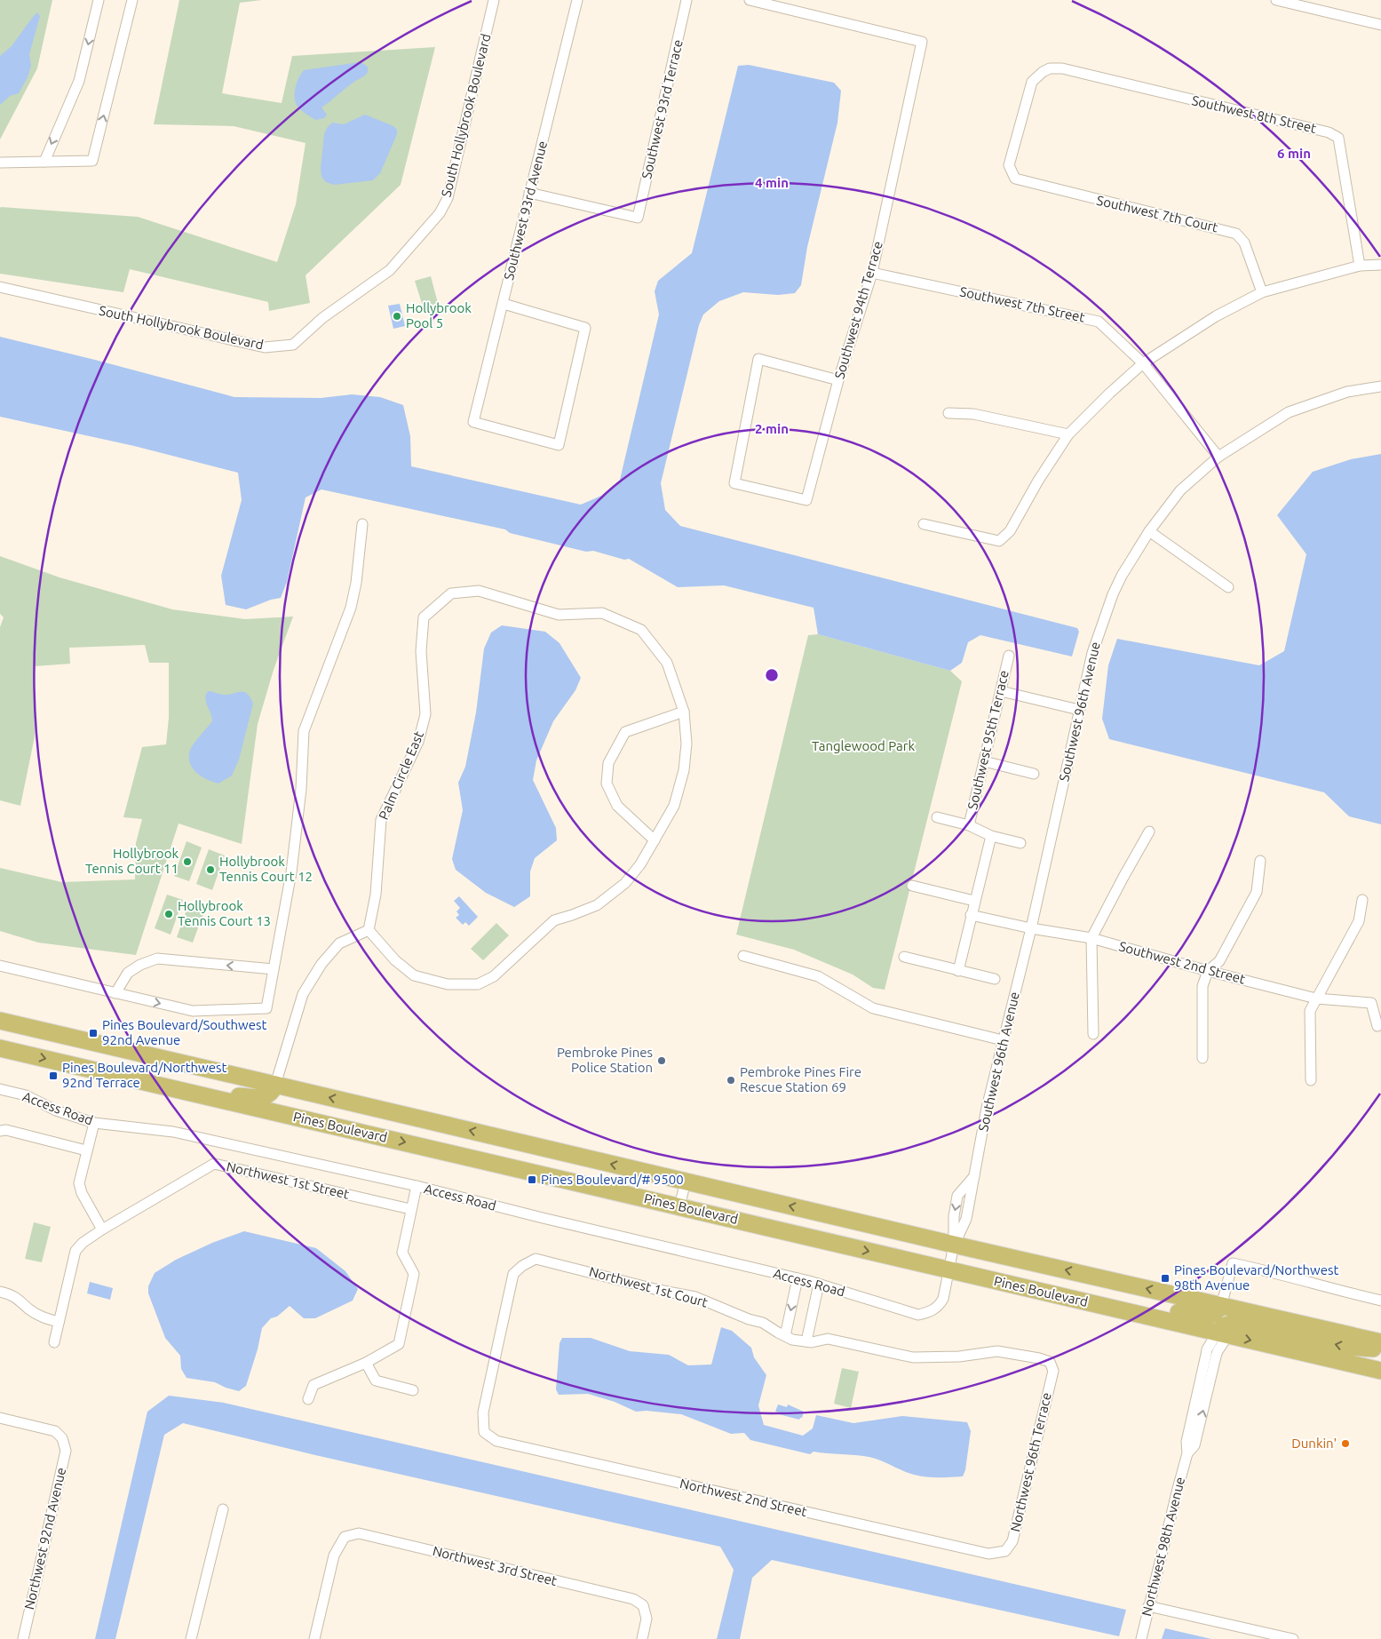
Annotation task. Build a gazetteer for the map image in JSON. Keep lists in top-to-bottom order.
{
  "streets": {
    "highway": ["Pines Boulevard"],
    "street": [
      "Southwest 93rd Terrace",
      "Southwest 8th Street",
      "South Hollybrook Boulevard",
      "Southwest 93rd Avenue",
      "Southwest 7th Court",
      "Southwest 7th Street",
      "Southwest 94th Terrace",
      "Southwest 96th Avenue",
      "Southwest 95th Terrace",
      "Palm Circle East",
      "Southwest 2nd Street",
      "Access Road",
      "Northwest 1st Street",
      "Northwest 1st Court",
      "Northwest 96th Terrace",
      "Northwest 2nd Street",
      "Northwest 92nd Avenue",
      "Northwest 98th Avenue",
      "Northwest 3rd Street"
    ]
  },
  "crossings": [
    ["Southwest 93rd Terrace", "Southwest 93rd Avenue"],
    ["Southwest 8th Street", "Southwest 7th Court"],
    ["Southwest 7th Street", "Southwest 94th Terrace"],
    ["Southwest 7th Street", "Southwest 96th Avenue"],
    ["Southwest 96th Avenue", "Southwest 2nd Street"],
    ["Southwest 96th Avenue", "Access Road"],
    ["Southwest 96th Avenue", "Pines Boulevard"],
    ["Pines Boulevard", "Northwest 98th Avenue"],
    ["Northwest 1st Court", "Northwest 96th Terrace"],
    ["Northwest 1st Court", "Northwest 2nd Street"],
    ["Northwest 96th Terrace", "Northwest 2nd Street"]
  ],
  "parks": ["Tanglewood Park"],
  "places": {
    "other": [
      "Hollybrook Pool 5",
      "Hollybrook Tennis Court 11",
      "Hollybrook Tennis Court 12",
      "Hollybrook Tennis Court 13",
      "Pembroke Pines Police Station",
      "Pembroke Pines Fire Rescue Station 69",
      "Dunkin'"
    ],
    "transit": [
      "Pines Boulevard/Southwest 92nd Avenue",
      "Pines Boulevard/Northwest 92nd Terrace",
      "Pines Boulevard/# 9500",
      "Pines Boulevard/Northwest 98th Avenue"
    ]
  },
  "rings": ["6 min", "4 min", "2 min"]
}
